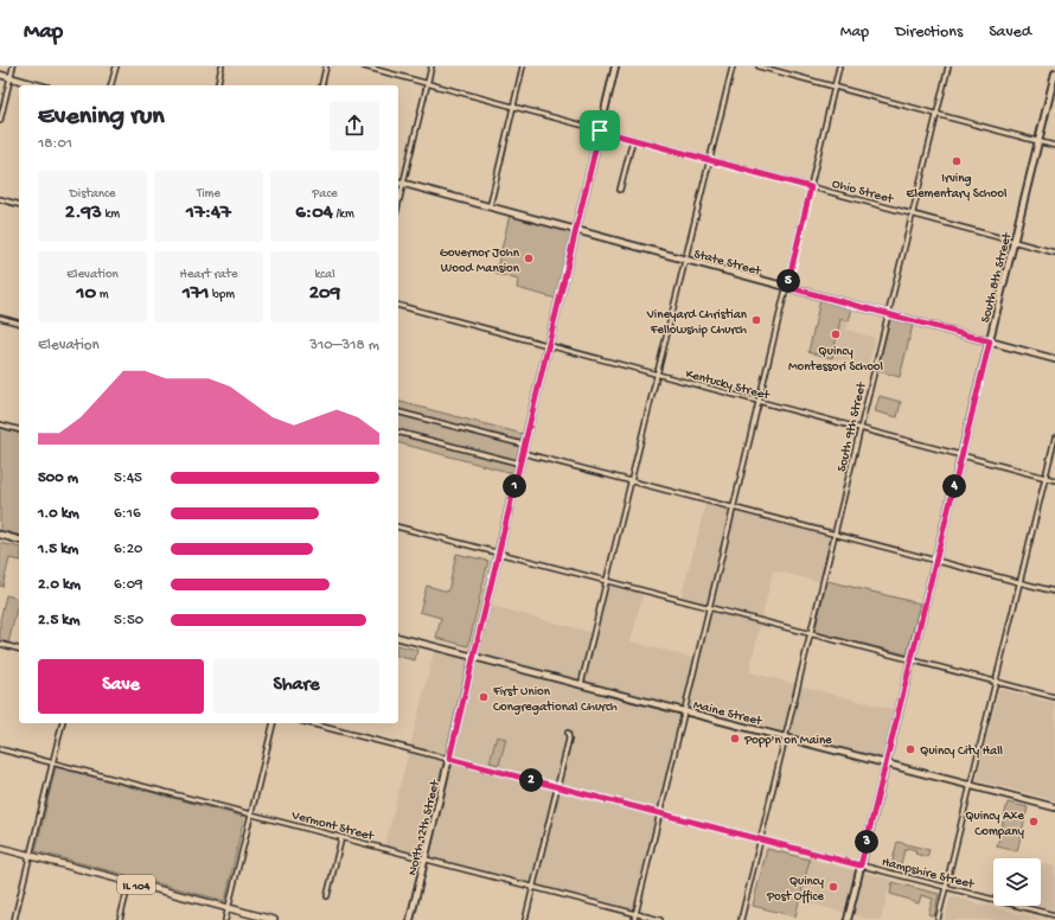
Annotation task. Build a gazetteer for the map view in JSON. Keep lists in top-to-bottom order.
{
  "streets": {
    "main road": ["IL 104"],
    "street": [
      "Ohio Street",
      "State Street",
      "South 8th Street",
      "Kentucky Street",
      "South 9th Street",
      "Maine Street",
      "Vermont Street",
      "North 12th Street",
      "Hampshire Street"
    ]
  },
  "crossings": [
    ["Ohio Street", "South 8th Street"],
    ["Ohio Street", "South 9th Street"],
    ["Ohio Street", "North 12th Street"],
    ["State Street", "South 8th Street"],
    ["State Street", "South 9th Street"],
    ["State Street", "North 12th Street"],
    ["South 8th Street", "Kentucky Street"],
    ["South 8th Street", "Maine Street"],
    ["South 8th Street", "Hampshire Street"],
    ["Kentucky Street", "South 9th Street"],
    ["Kentucky Street", "North 12th Street"],
    ["South 9th Street", "Maine Street"],
    ["South 9th Street", "Hampshire Street"],
    ["Maine Street", "North 12th Street"],
    ["Vermont Street", "North 12th Street"],
    ["North 12th Street", "Hampshire Street"]
  ],
  "places": [
    "Irving Elementary School",
    "Governor John Wood Mansion",
    "Vineyard Christian Fellowship Church",
    "Quincy Montessori School",
    "First Union Congregational Church",
    "Popp'n on Maine",
    "Quincy City Hall",
    "Quincy Axe Company",
    "Quincy Post Office"
  ],
  "page": {
    "header": "Map",
    "nav": ["Map", "Directions", "Saved"],
    "heading": ["Evening run", "18:01"],
    "stats": [
      ["Distance", "2.93 km"],
      ["Time", "17:47"],
      ["Pace", "6:04 /km"],
      ["Elevation", "10 m"],
      ["Heart rate", "171 bpm"],
      ["kcal", "209"]
    ],
    "pins": [
      "5",
      "1",
      "4",
      "2",
      "3"
    ],
    "chart": ["Elevation", "310–318 m"],
    "list": [
      {
        "name": "500 m",
        "note": "5:45"
      },
      {
        "name": "1.0 km",
        "note": "6:16"
      },
      {
        "name": "1.5 km",
        "note": "6:20"
      },
      {
        "name": "2.0 km",
        "note": "6:09"
      },
      {
        "name": "2.5 km",
        "note": "5:50"
      }
    ],
    "buttons": ["Save", "Share"]
  }
}
